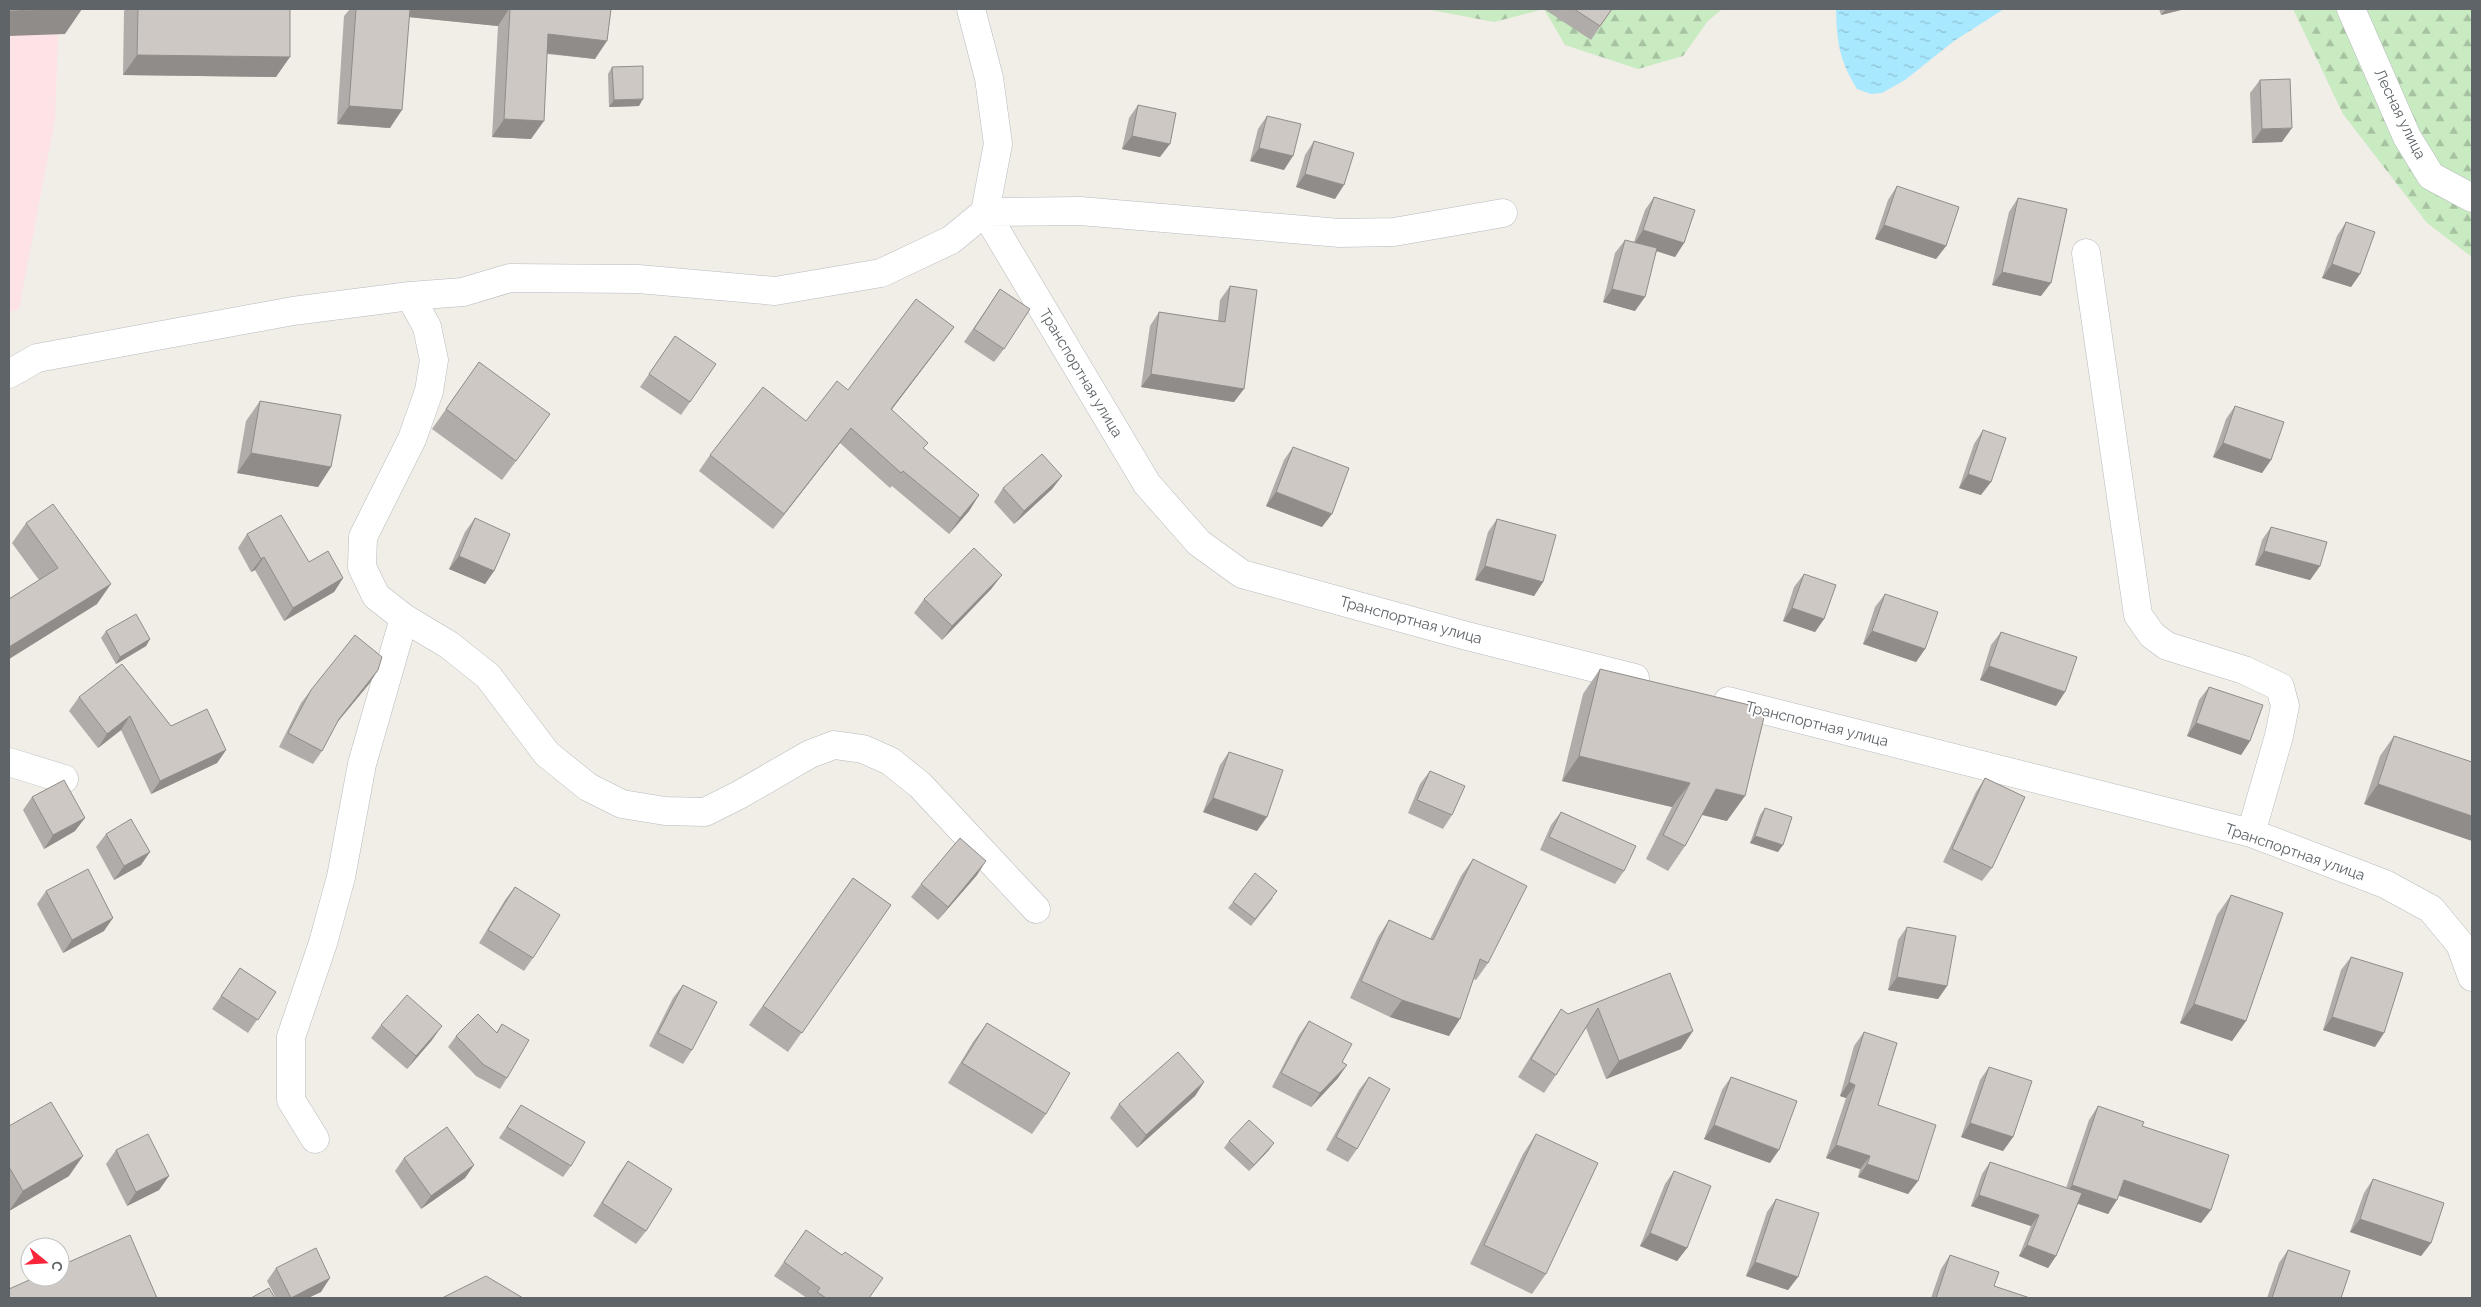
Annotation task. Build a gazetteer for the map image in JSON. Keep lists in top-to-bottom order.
{
  "streets": {
    "street": ["Лесная улица", "Транспортная улица"]
  },
  "north": "right"
}
